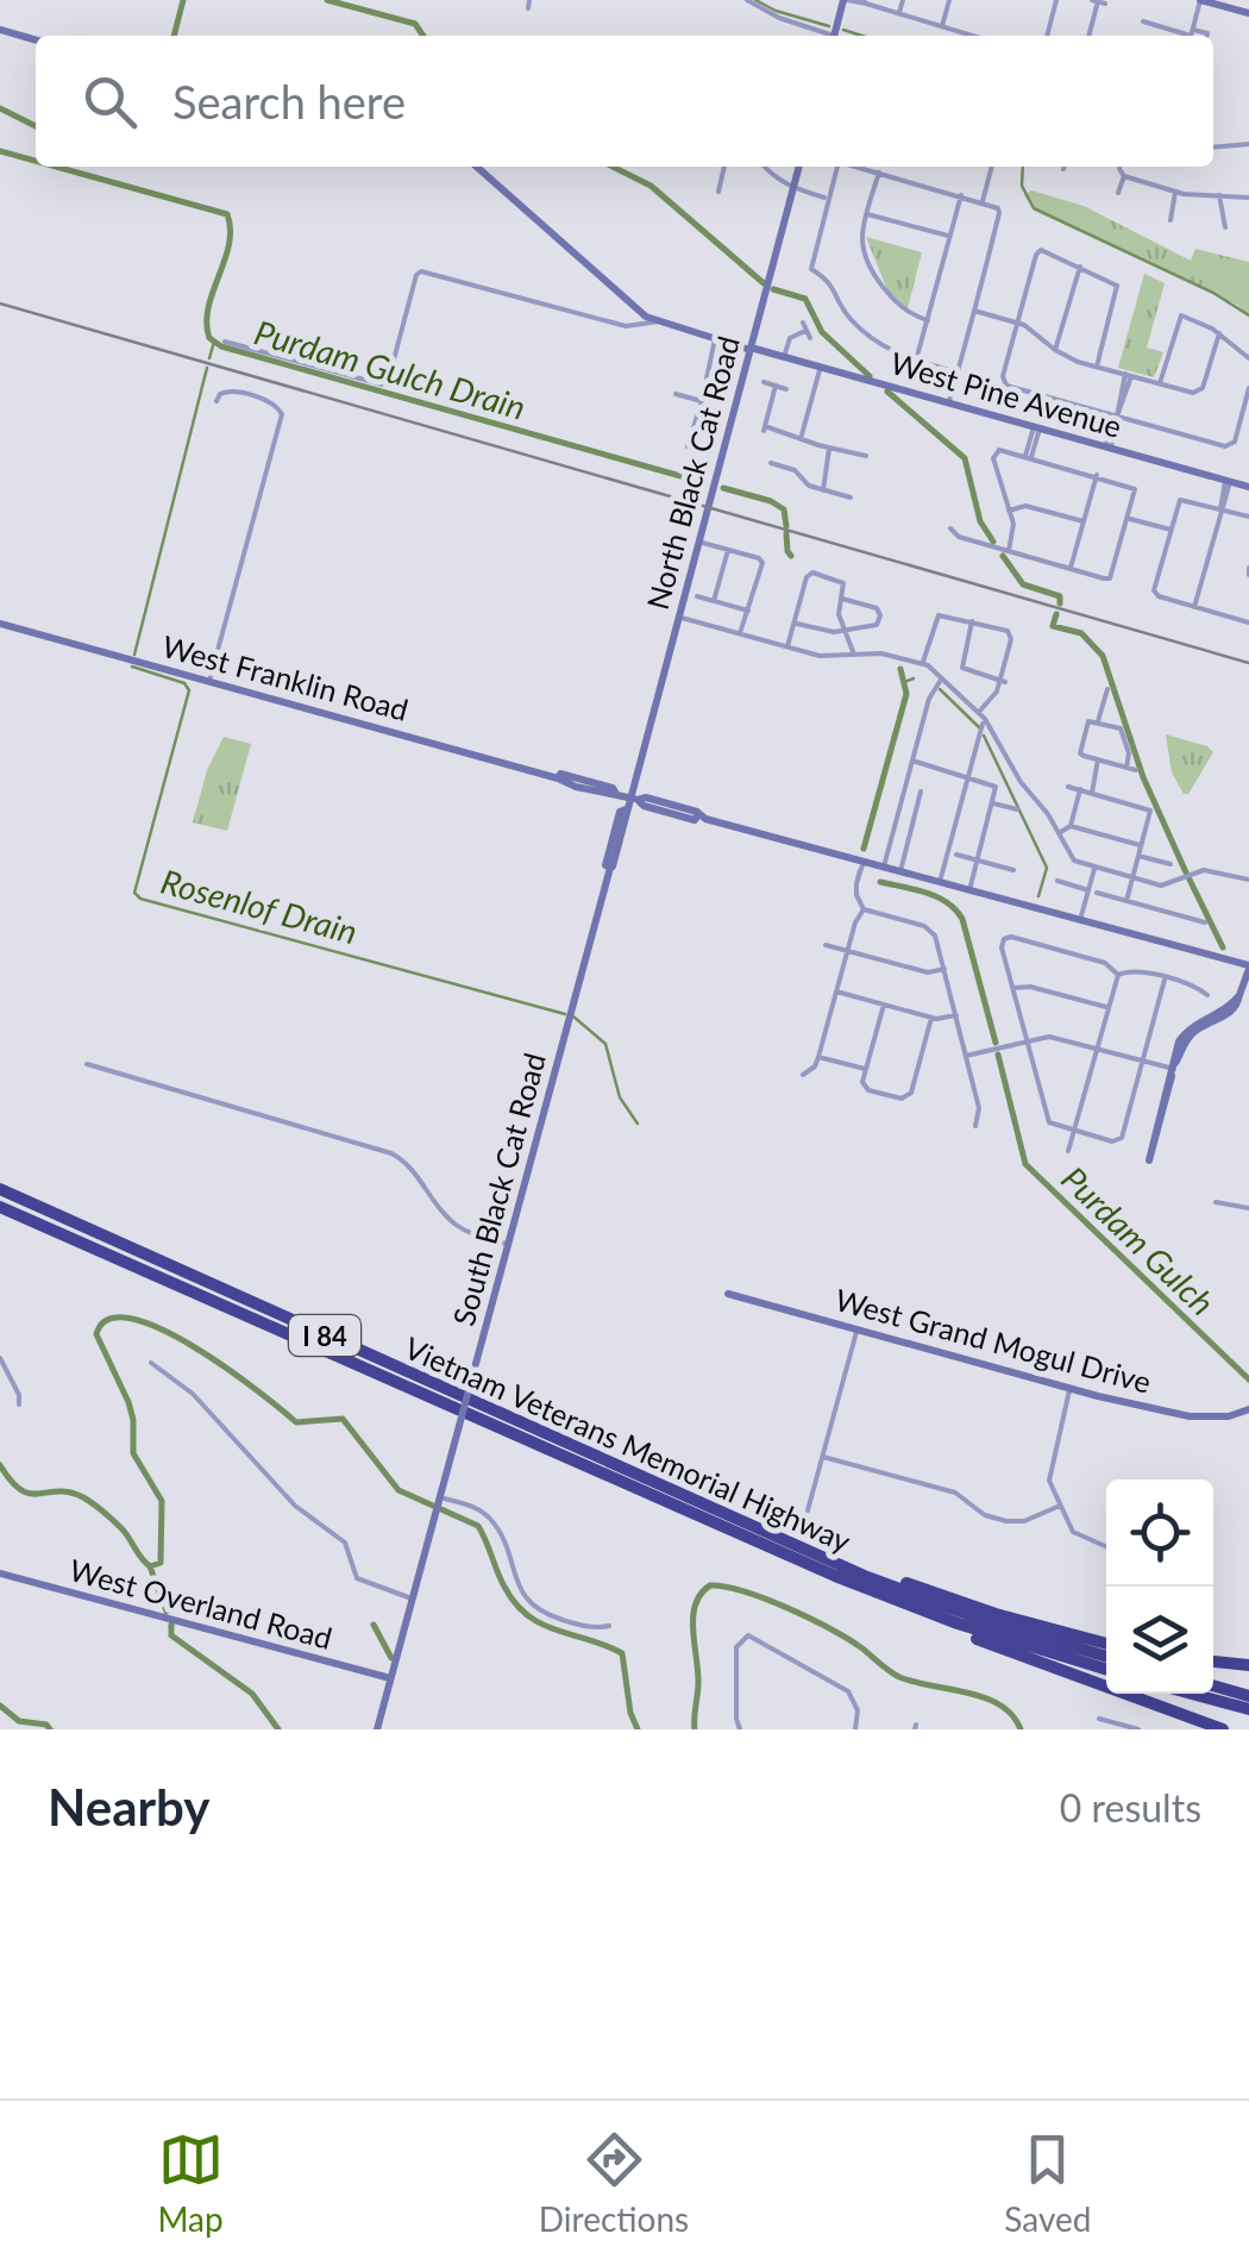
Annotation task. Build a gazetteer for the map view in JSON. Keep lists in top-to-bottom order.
{
  "streets": {
    "highway": ["I 84", "Vietnam Veterans Memorial Highway"],
    "street": [
      "West Pine Avenue",
      "North Black Cat Road",
      "West Franklin Road",
      "South Black Cat Road",
      "West Grand Mogul Drive",
      "West Overland Road"
    ]
  },
  "crossings": [
    ["West Pine Avenue", "North Black Cat Road"],
    ["North Black Cat Road", "West Franklin Road"],
    ["North Black Cat Road", "South Black Cat Road"],
    ["West Franklin Road", "South Black Cat Road"],
    ["South Black Cat Road", "West Overland Road"]
  ],
  "water": ["Purdam Gulch Drain", "Rosenlof Drain", "Purdam Gulch"],
  "page": {
    "search": "Search here",
    "heading": ["Nearby", "0 results"],
    "nav": ["Map", "Directions", "Saved"]
  }
}
